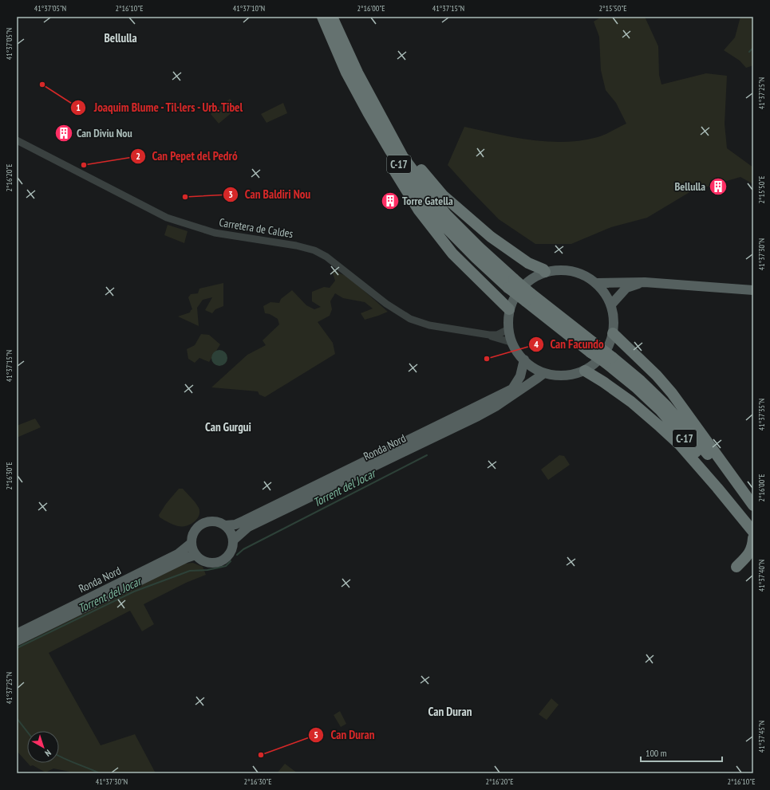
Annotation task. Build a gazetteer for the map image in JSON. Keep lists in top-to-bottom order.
{
  "streets": {
    "highway": ["C-17"],
    "main road": ["Ronda Nord"],
    "street": ["Carretera de Caldes"]
  },
  "districts": ["Bellulla", "Can Gurgui", "Can Duran"],
  "water": ["Torrent del Jocar"],
  "places": {
    "other": [
      "Joaquim Blume - Til·lers - Urb. Tibel",
      "Can Pepet del Pedró",
      "Can Baldiri Nou",
      "Can Facundo",
      "Can Duran"
    ],
    "building": ["Can Diviu Nou", "Bellulla", "Torre Gatella"]
  },
  "scale_bar": "100 m",
  "north": "bottom right",
  "coordinates": [
    "41°37'05\"N",
    "2°16'10\"E",
    "41°37'10\"N",
    "2°16'00\"E",
    "41°37'15\"N",
    "2°15'50\"E",
    "41°37'25\"N",
    "2°16'20\"E",
    "41°37'30\"N",
    "41°37'35\"N",
    "2°16'30\"E",
    "41°37'40\"N",
    "41°37'45\"N"
  ]
}
